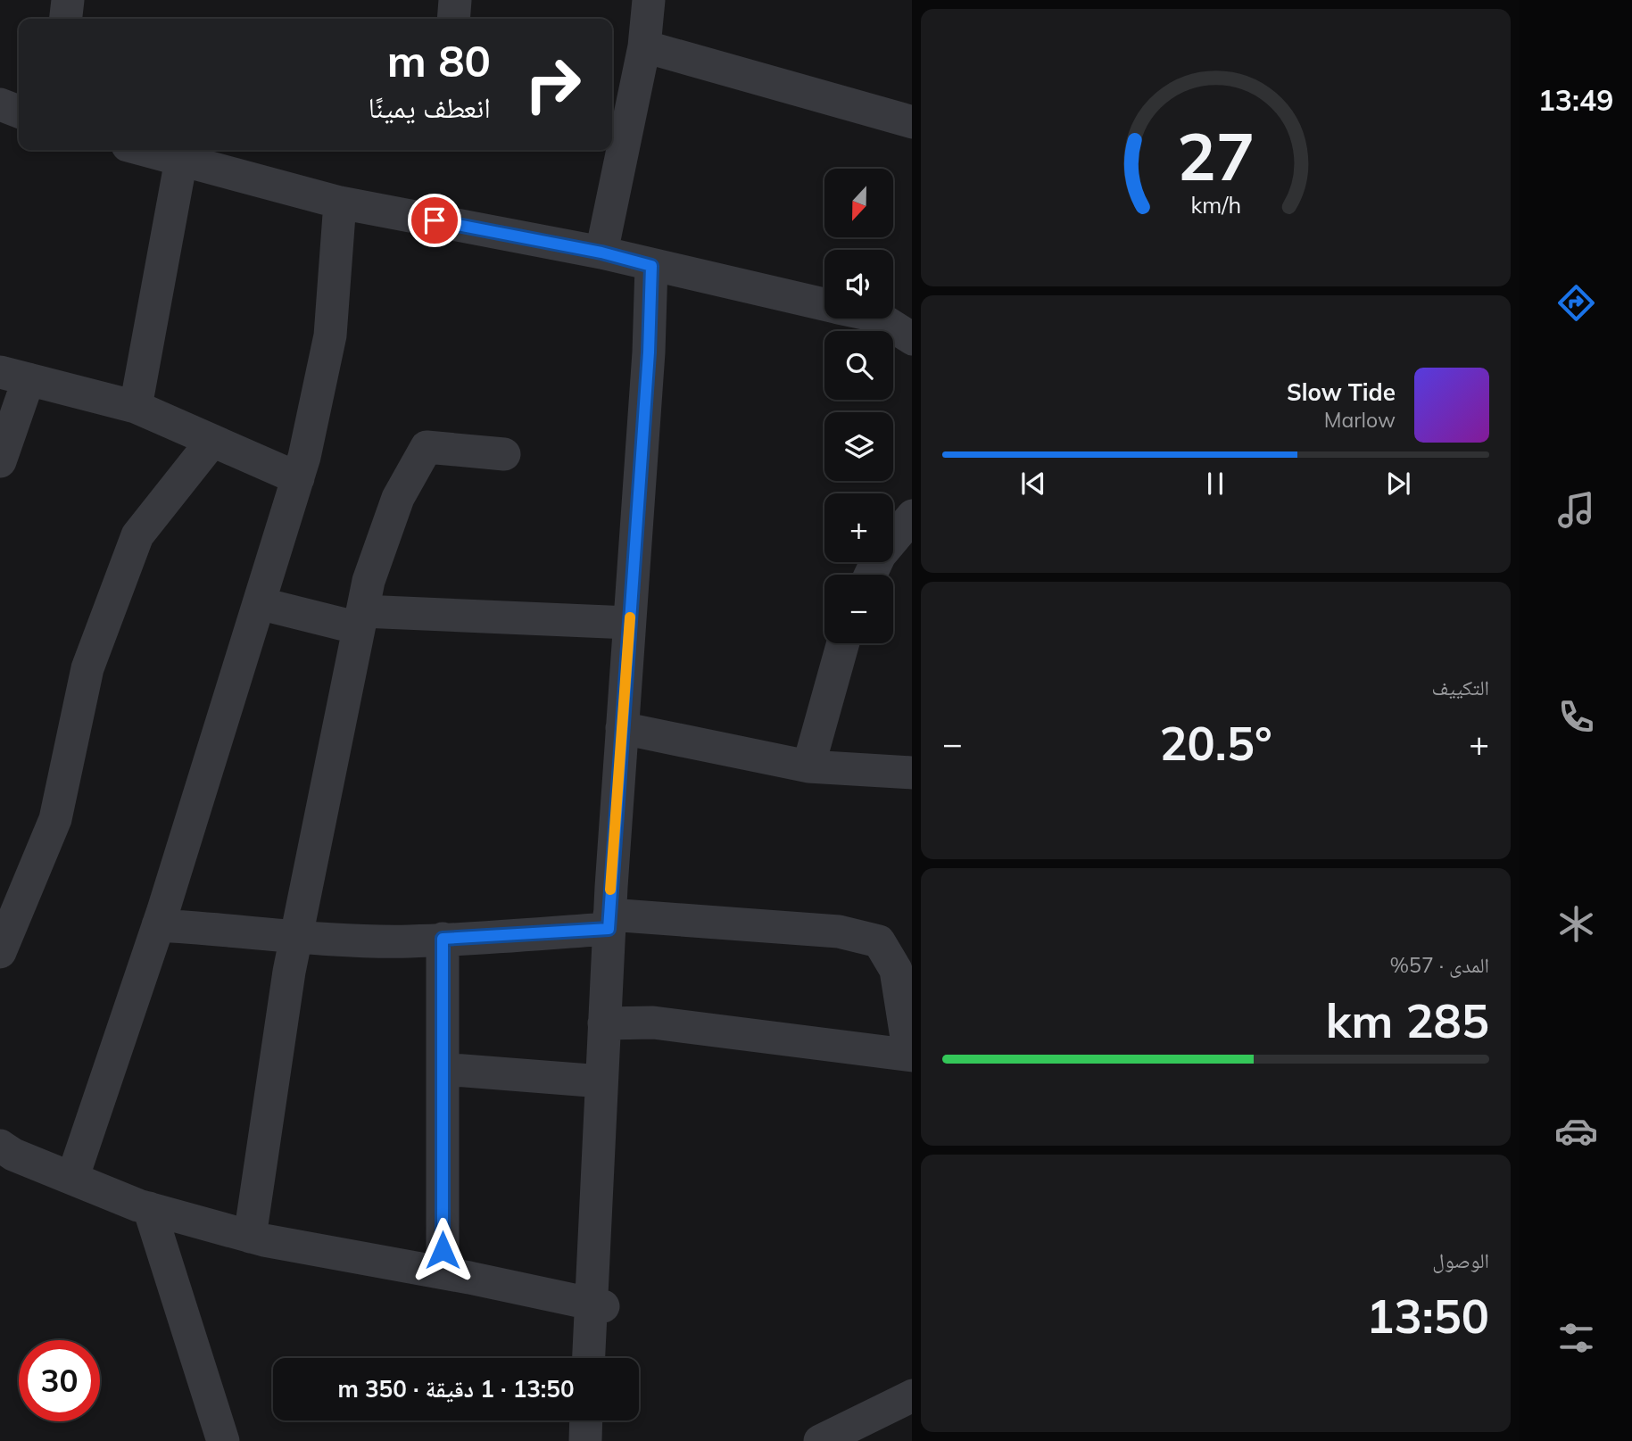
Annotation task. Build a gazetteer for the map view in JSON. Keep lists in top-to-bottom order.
{
  "north": "bottom",
  "page": {
    "tabs": "13:49",
    "turn": ["80 m", "انعطف يمينًا"],
    "map_buttons": ["+", "−"],
    "song": ["Slow Tide", "Marlow"],
    "tile": [
      "التكييف",
      ["المدى · 57%", "285 km"],
      ["الوصول", "13:50"]
    ],
    "heat": ["−", "20.5°", "+"],
    "limit": "30",
    "trip": "13:50 · 1 دقيقة · 350 m",
    "gauge": ["27", "km/h"]
  }
}
